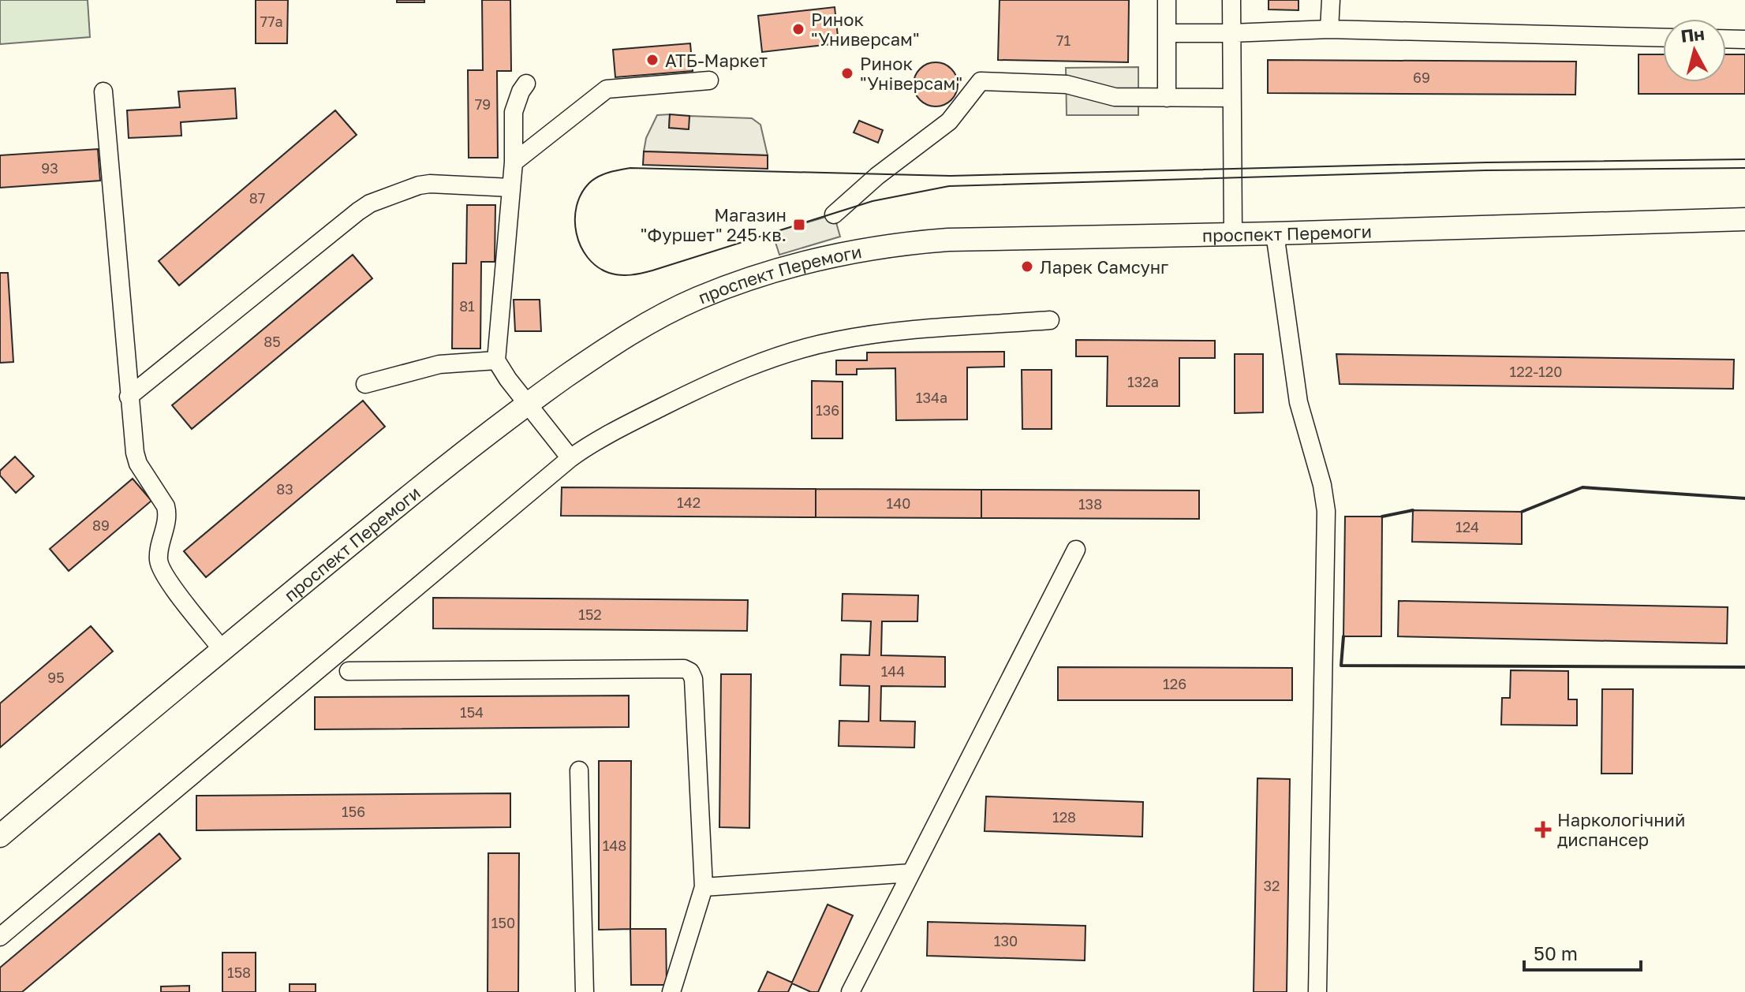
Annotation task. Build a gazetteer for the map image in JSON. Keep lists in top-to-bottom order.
{
  "streets": {
    "main road": ["проспект Перемоги"]
  },
  "places": {
    "other": [
      "Ринок \"Универсам\"",
      "АТБ-Маркет",
      "Ринок \"Універсам\"",
      "Ларек Самсунг"
    ],
    "transit": ["Магазин \"Фуршет\" 245 кв."],
    "health": ["Наркологічний диспансер"]
  },
  "house_numbers": [
    "77а",
    "71",
    "69",
    "79",
    "93",
    "87",
    "81",
    "85",
    "122-120",
    "132а",
    "134а",
    "136",
    "83",
    "142",
    "140",
    "138",
    "89",
    "124",
    "152",
    "144",
    "95",
    "126",
    "154",
    "156",
    "128",
    "148",
    "32",
    "150",
    "130",
    "158"
  ],
  "scale_bar": "50 m",
  "north": "top"
}
